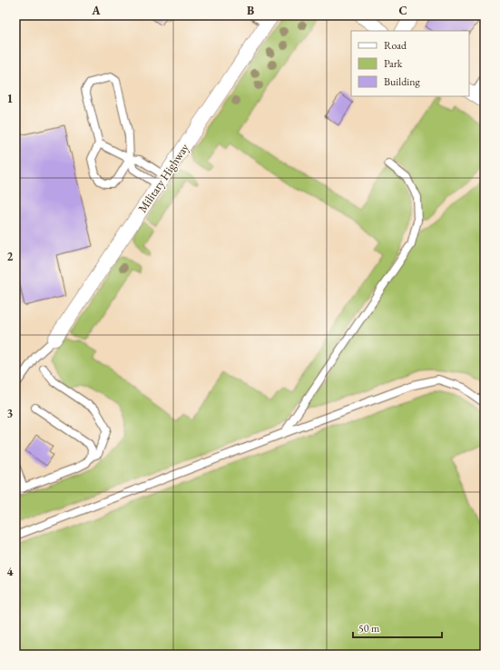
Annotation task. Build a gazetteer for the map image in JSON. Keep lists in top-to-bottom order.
{
  "streets": {
    "street": ["Military Highway"]
  },
  "legend": ["Road", "Park", "Building"],
  "scale_bar": "50 m",
  "grid": {
    "columns": ["A", "B", "C"],
    "rows": [
      "1",
      "2",
      "3",
      "4"
    ]
  }
}
